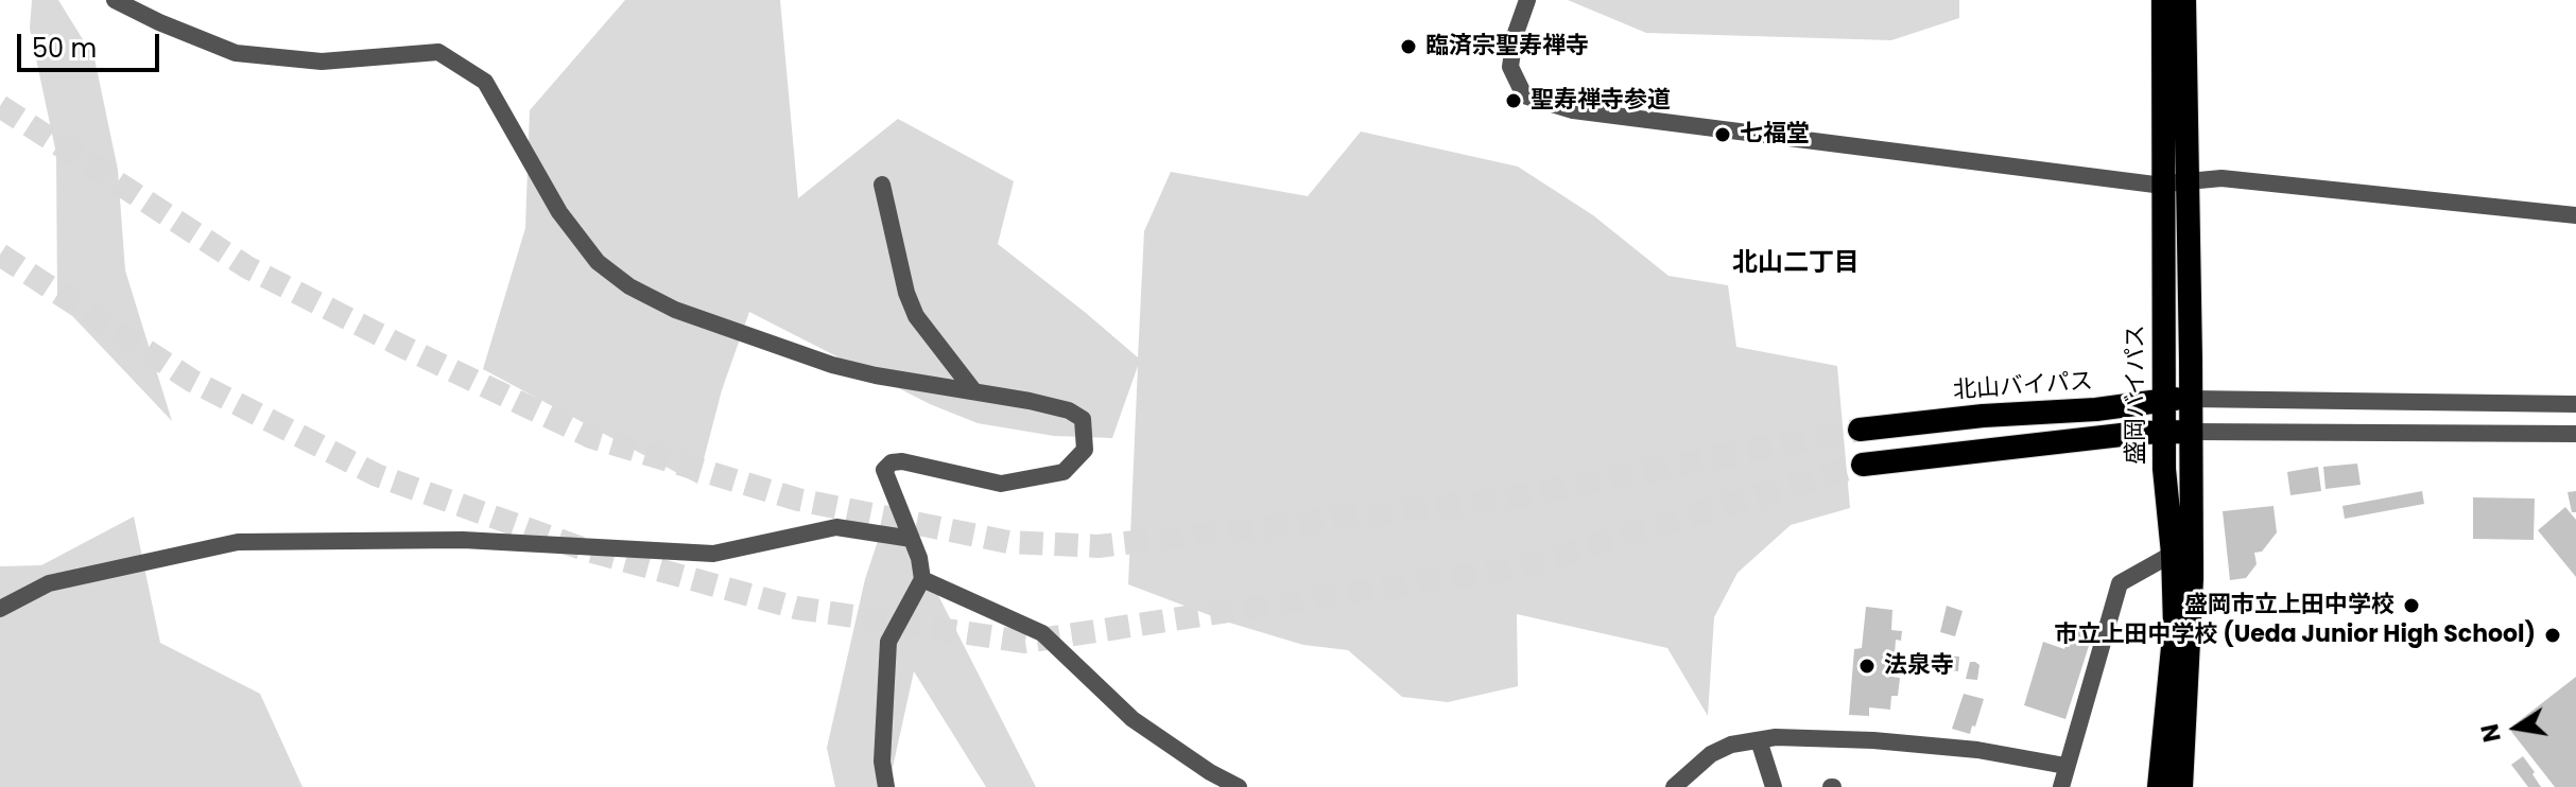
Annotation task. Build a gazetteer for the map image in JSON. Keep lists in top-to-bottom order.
{
  "streets": {
    "highway": ["北山バイパス", "盛岡バイパス"]
  },
  "crossings": [
    ["北山バイパス", "盛岡バイパス"]
  ],
  "districts": ["北山二丁目"],
  "places": [
    "臨済宗聖寿禅寺",
    "聖寿禅寺参道",
    "七福堂",
    "盛岡市立上田中学校",
    "市立上田中学校 (Ueda Junior High School)",
    "法泉寺"
  ],
  "scale_bar": "50 m",
  "north": "left"
}
